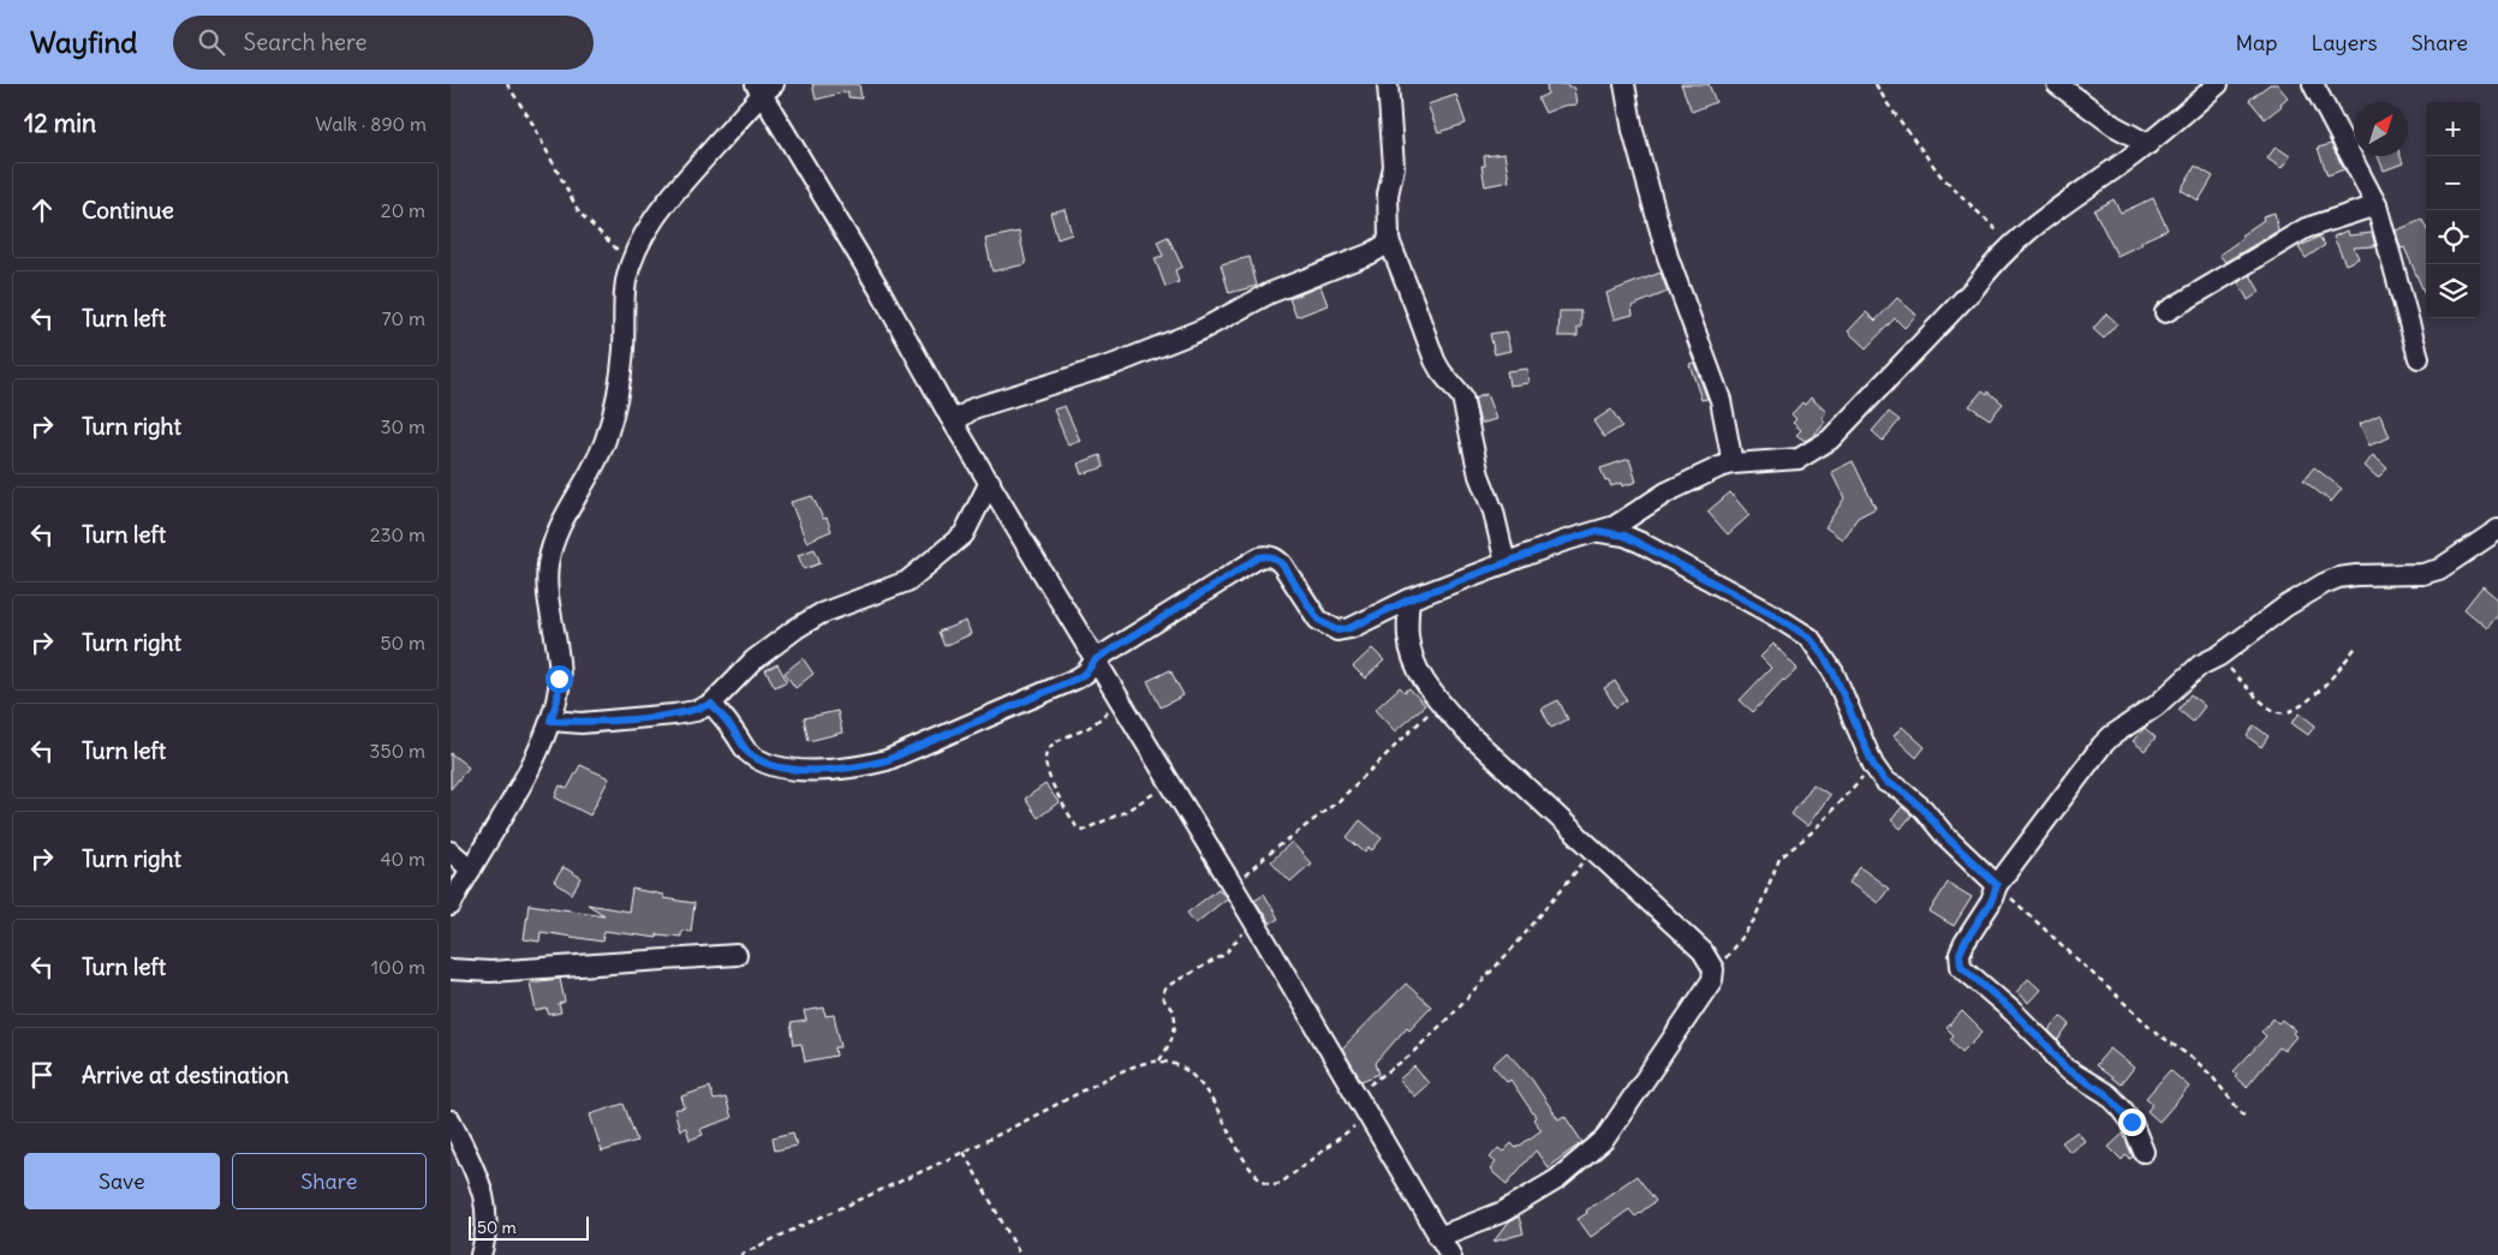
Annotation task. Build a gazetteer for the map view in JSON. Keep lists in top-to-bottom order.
{
  "scale_bar": "50 m",
  "north": "top right",
  "page": {
    "header": "Wayfind",
    "search": "Search here",
    "nav": ["Map", "Layers", "Share"],
    "heading": ["12 min", "Walk · 890 m"],
    "map_buttons": ["+", "−"],
    "list": [
      ["Continue", "20 m"],
      ["Turn left", "70 m"],
      ["Turn right", "30 m"],
      ["Turn left", "230 m"],
      ["Turn right", "50 m"],
      ["Turn left", "350 m"],
      ["Turn right", "40 m"],
      ["Turn left", "100 m"],
      "Arrive at destination"
    ],
    "buttons": ["Save", "Share"],
    "scale": "50 m"
  }
}
